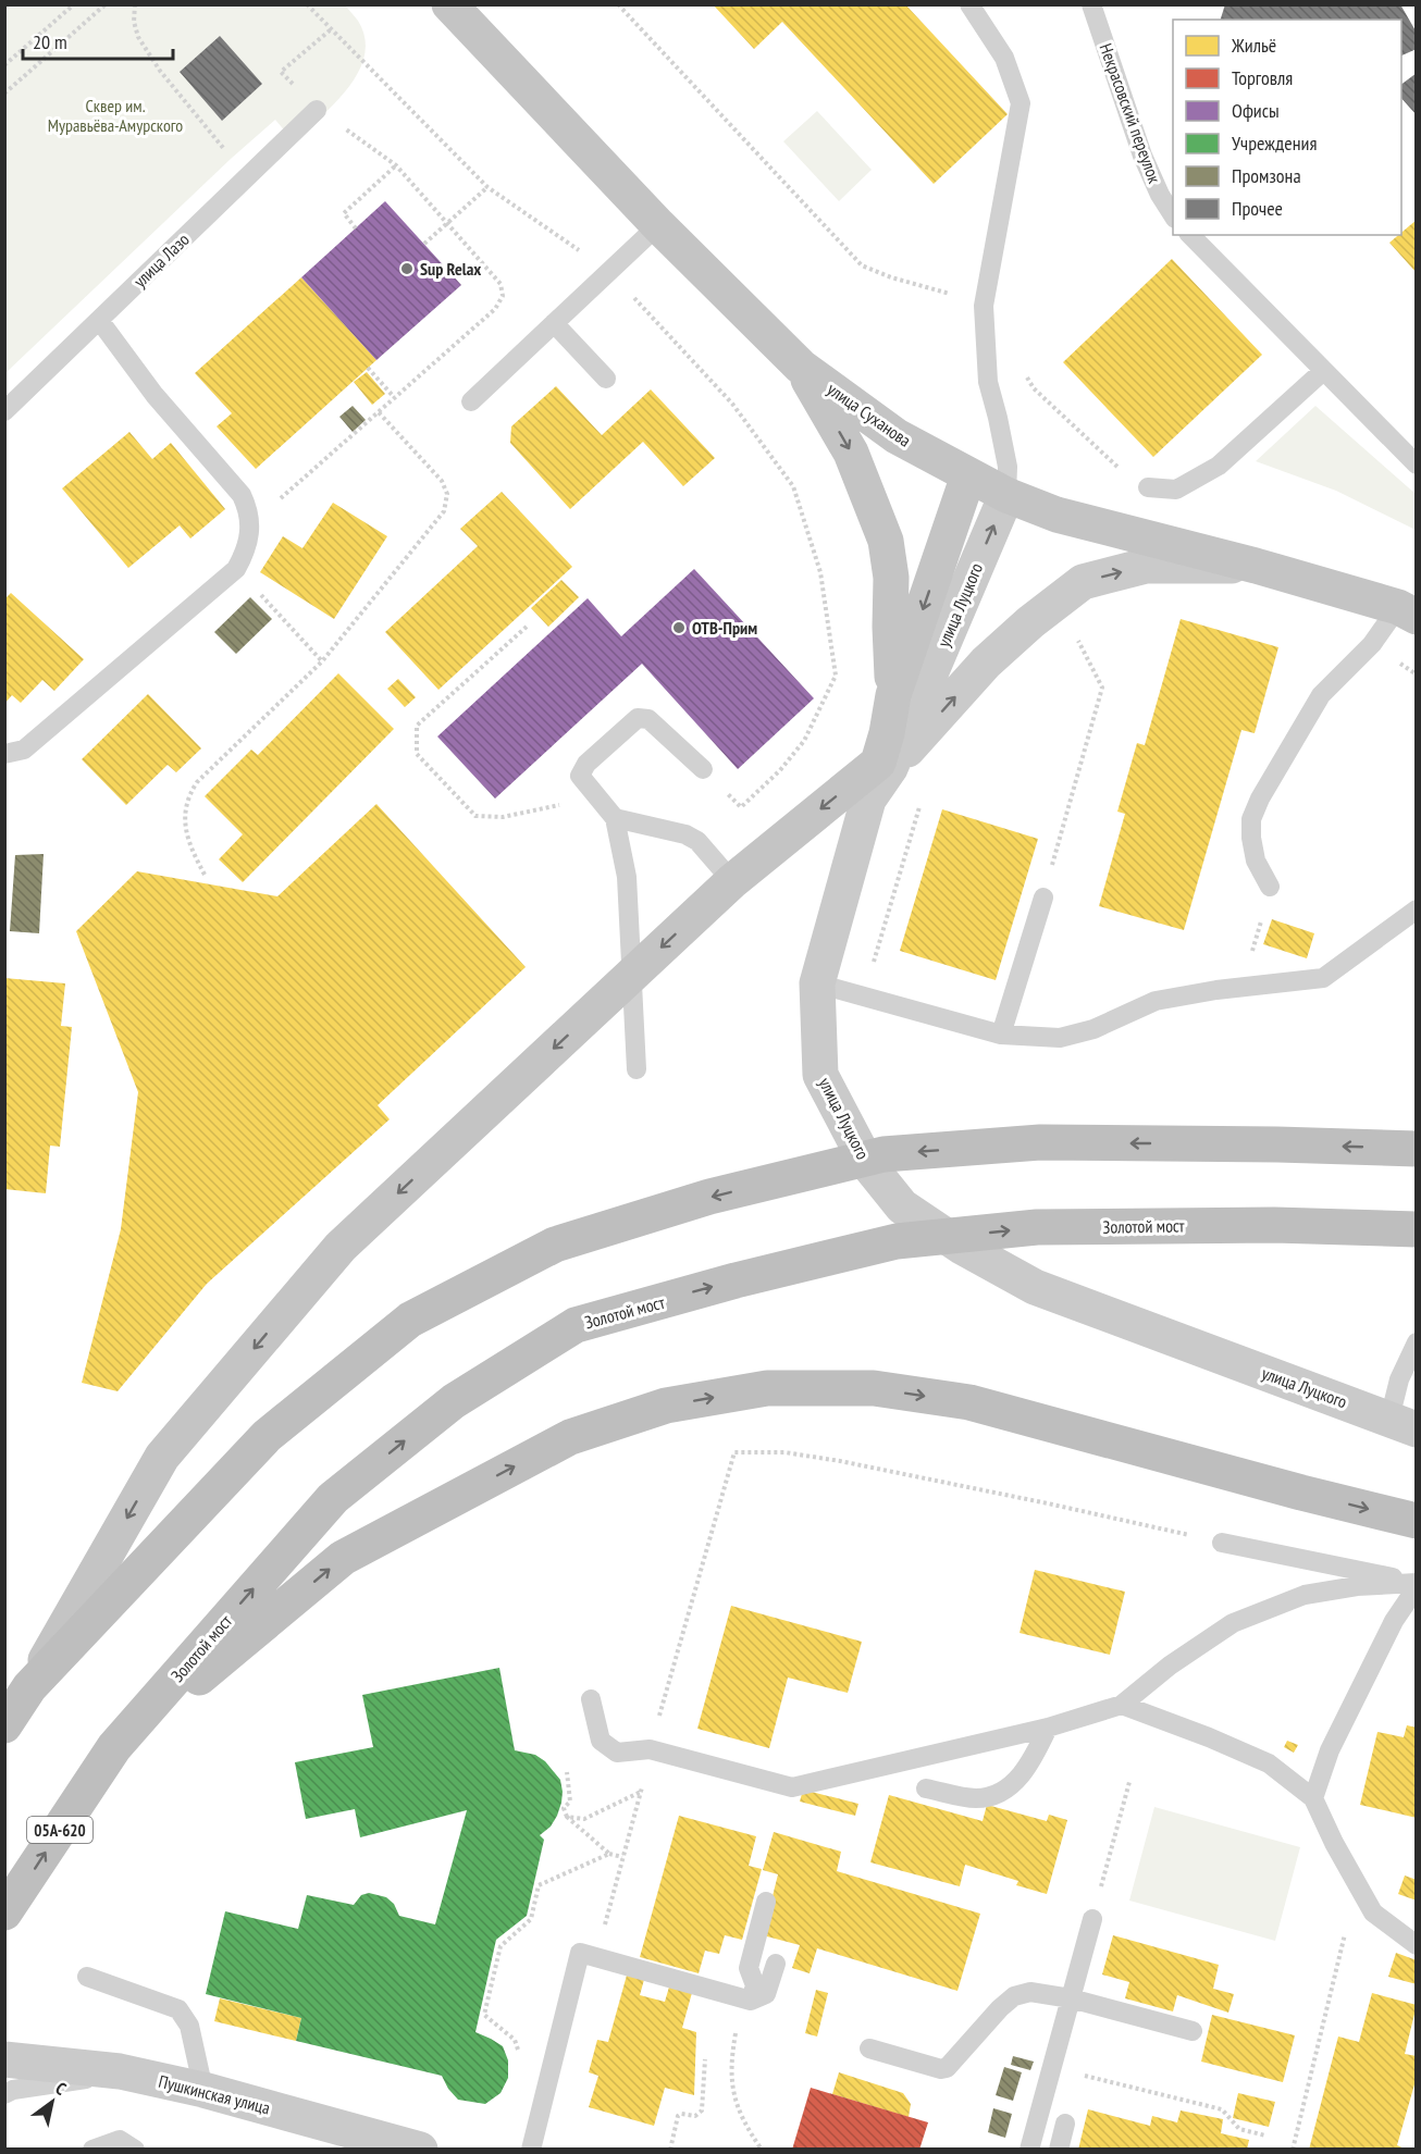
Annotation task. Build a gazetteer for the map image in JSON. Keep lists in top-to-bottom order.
{
  "streets": {
    "highway": ["Золотой мост", "05А-620"],
    "main road": ["улица Суханова", "улица Луцкого", "Пушкинская улица"],
    "lane": ["Некрасовский переулок", "улица Лазо"]
  },
  "crossings": [
    ["улица Суханова", "улица Луцкого"]
  ],
  "parks": ["Сквер им. Муравьёва-Амурского"],
  "places": ["Sup Relax", "ОТВ-Прим"],
  "legend": [
    "Жильё",
    "Торговля",
    "Офисы",
    "Учреждения",
    "Промзона",
    "Прочее"
  ],
  "scale_bar": "20 m",
  "north": "top right"
}
